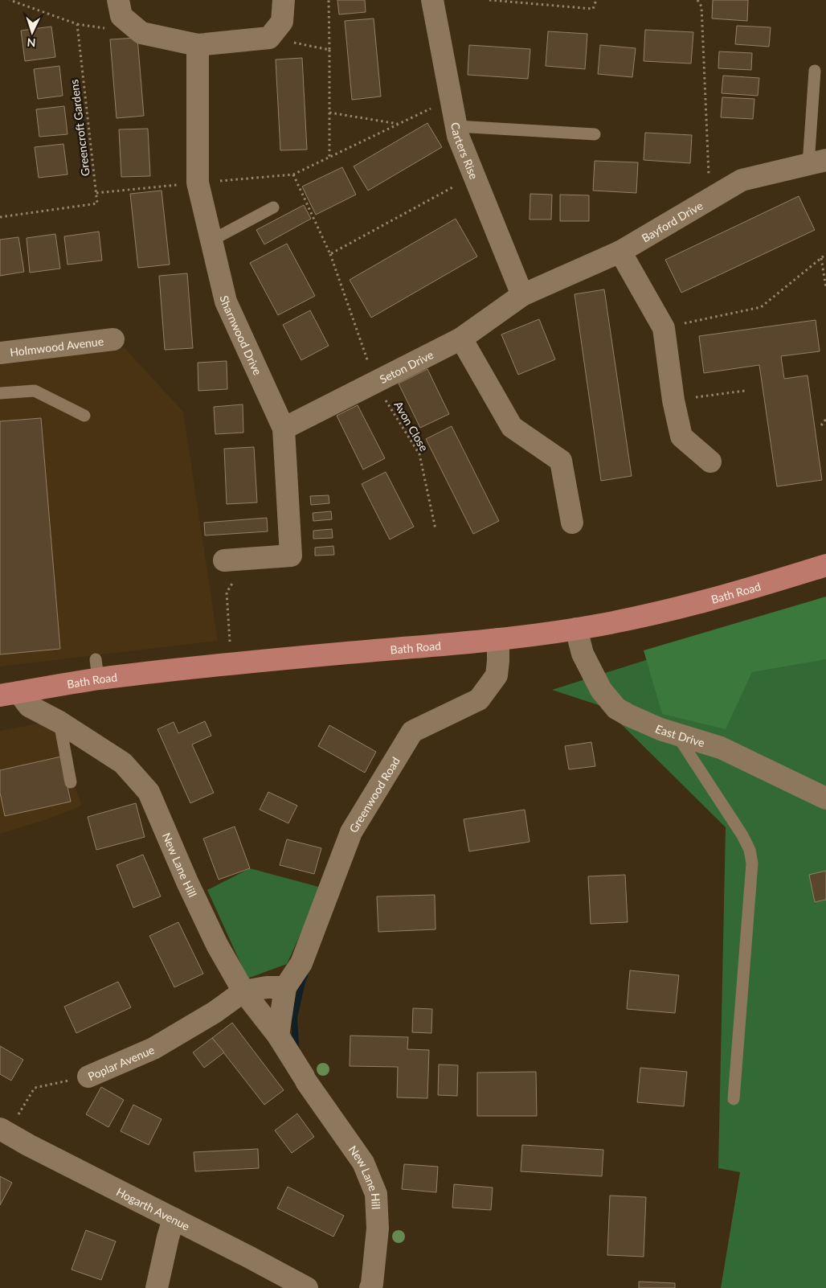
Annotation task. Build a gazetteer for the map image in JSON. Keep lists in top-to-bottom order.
{
  "streets": {
    "main road": ["Bath Road"],
    "street": [
      "Carters Rise",
      "Bayford Drive",
      "Sharnwood Drive",
      "Holmwood Avenue",
      "Seton Drive",
      "East Drive",
      "Greenwood Road",
      "New Lane Hill",
      "Poplar Avenue",
      "Hogarth Avenue"
    ],
    "path": ["Greencroft Gardens", "Avon Close"]
  },
  "crossings": [
    ["Carters Rise", "Bayford Drive"],
    ["Carters Rise", "Seton Drive"],
    ["Bayford Drive", "Seton Drive"],
    ["Sharnwood Drive", "Seton Drive"],
    ["Seton Drive", "Avon Close"],
    ["Bath Road", "East Drive"],
    ["Bath Road", "Greenwood Road"],
    ["Bath Road", "New Lane Hill"],
    ["Greenwood Road", "New Lane Hill"],
    ["New Lane Hill", "Poplar Avenue"],
    ["Poplar Avenue", "Hogarth Avenue"]
  ],
  "north": "bottom"
}
